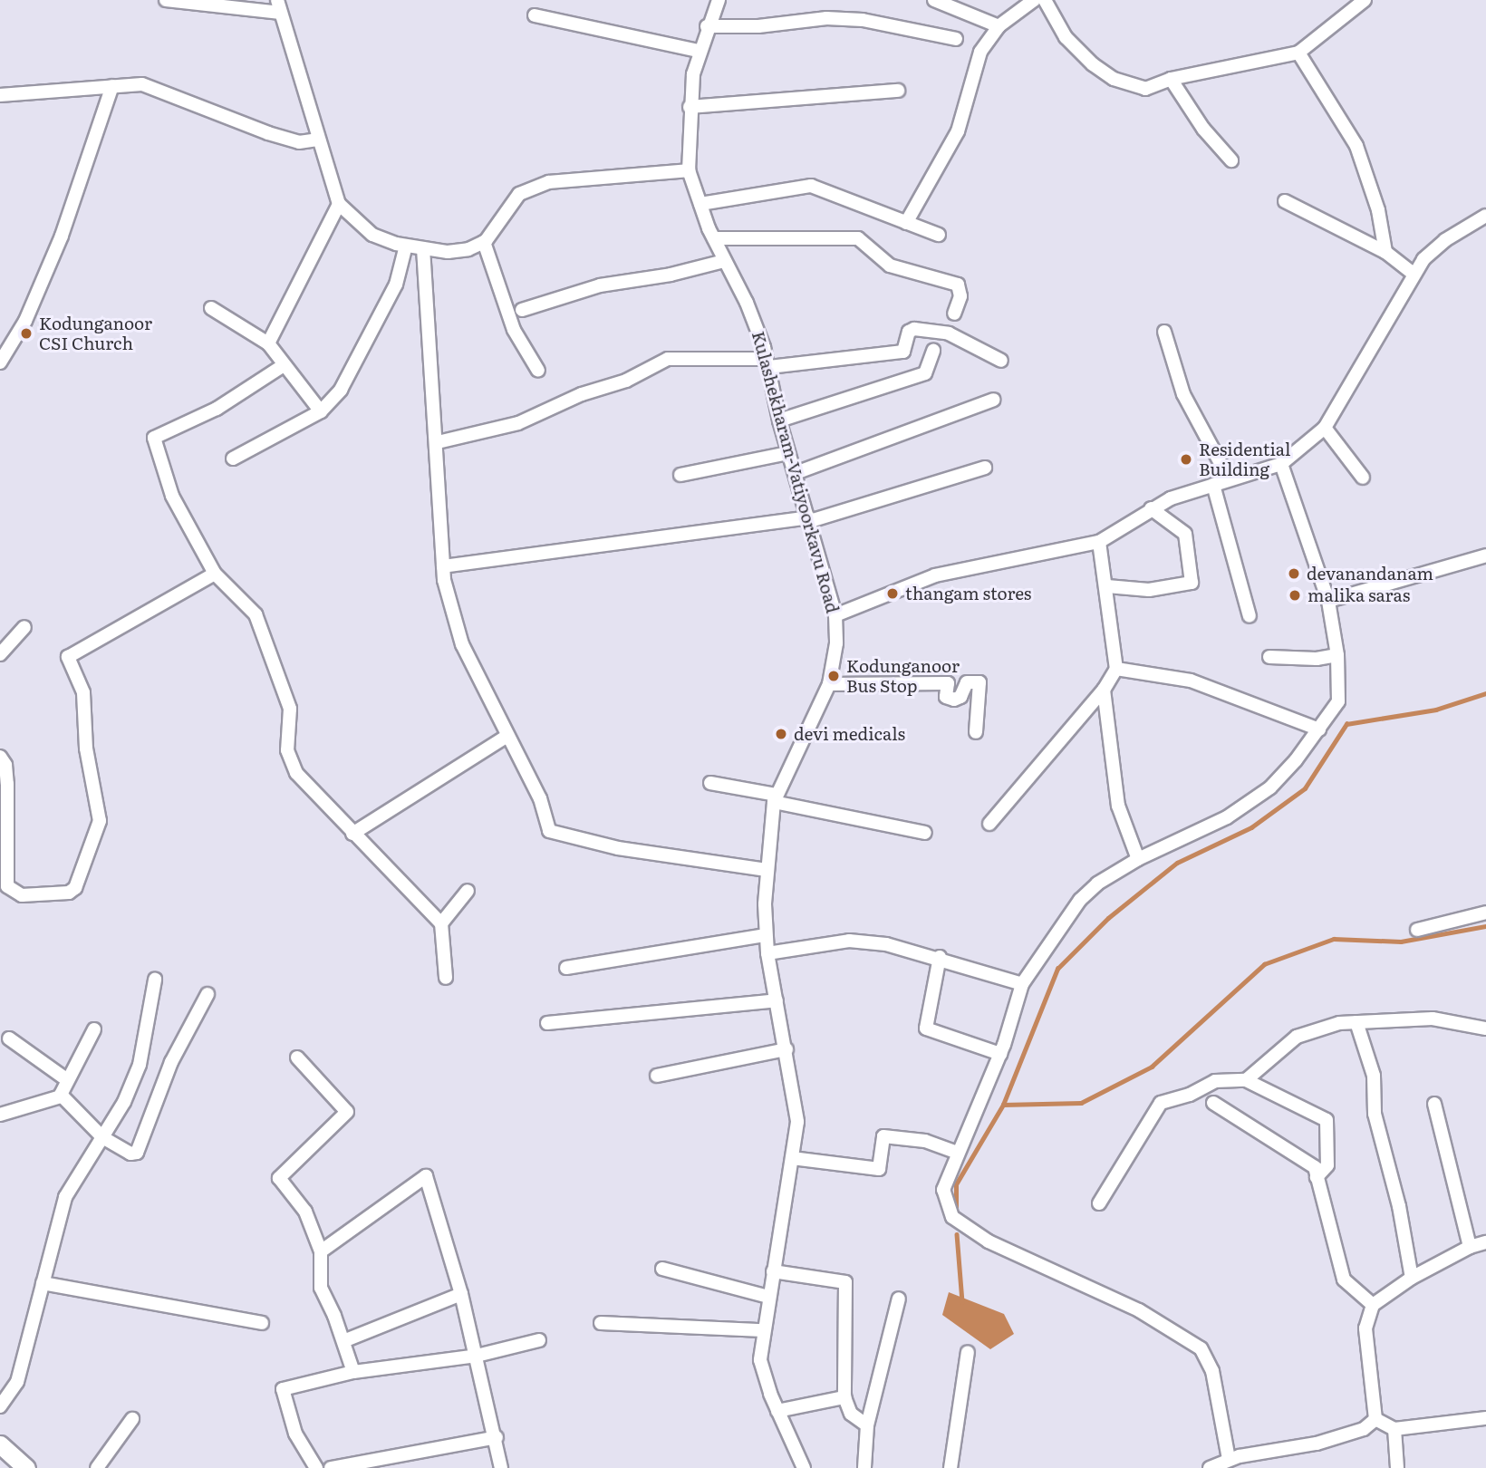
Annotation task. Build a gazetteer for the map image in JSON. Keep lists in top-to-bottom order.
{
  "streets": {
    "street": ["Kulashekharam-Vatiyoorkavu Road"]
  },
  "places": [
    "Kodunganoor CSI Church",
    "Residential Building",
    "devanandanam",
    "thangam stores",
    "malika saras",
    "Kodunganoor Bus Stop",
    "devi medicals"
  ]
}
